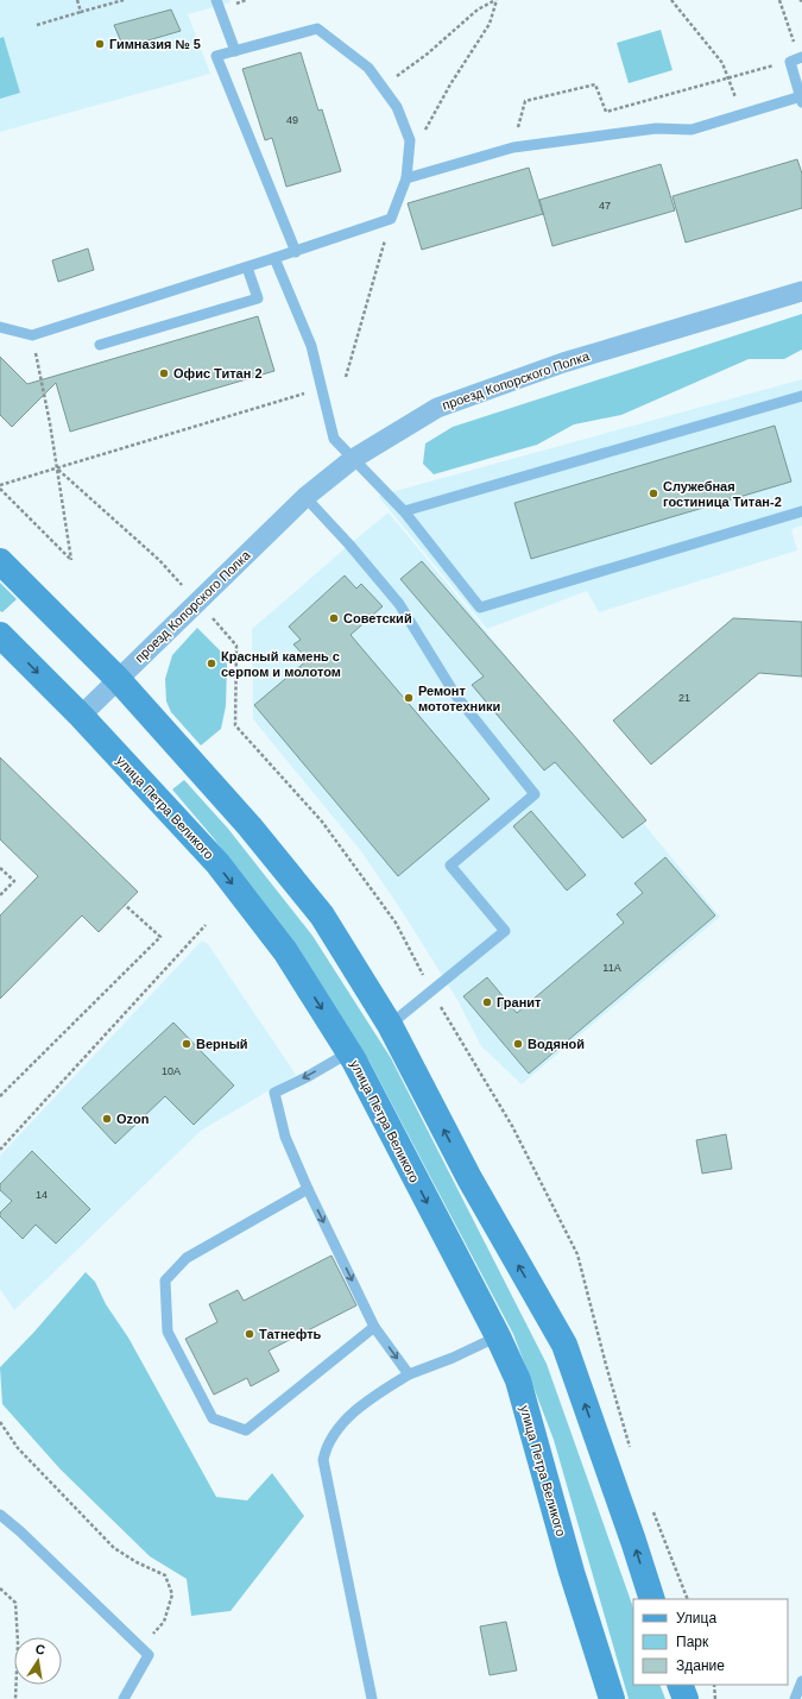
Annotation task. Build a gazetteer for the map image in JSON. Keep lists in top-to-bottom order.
{
  "streets": {
    "street": ["проезд Копорского Полка", "улица Петра Великого"]
  },
  "crossings": [
    ["проезд Копорского Полка", "улица Петра Великого"]
  ],
  "places": [
    "Гимназия № 5",
    "Офис Титан 2",
    "Служебная гостиница Титан-2",
    "Советский",
    "Красный камень с серпом и молотом",
    "Ремонт мототехники",
    "Гранит",
    "Верный",
    "Водяной",
    "Ozon",
    "Татнефть"
  ],
  "house_numbers": [
    "49",
    "47",
    "21",
    "11А",
    "10А",
    "14"
  ],
  "legend": ["Улица", "Парк", "Здание"],
  "north": "top"
}
